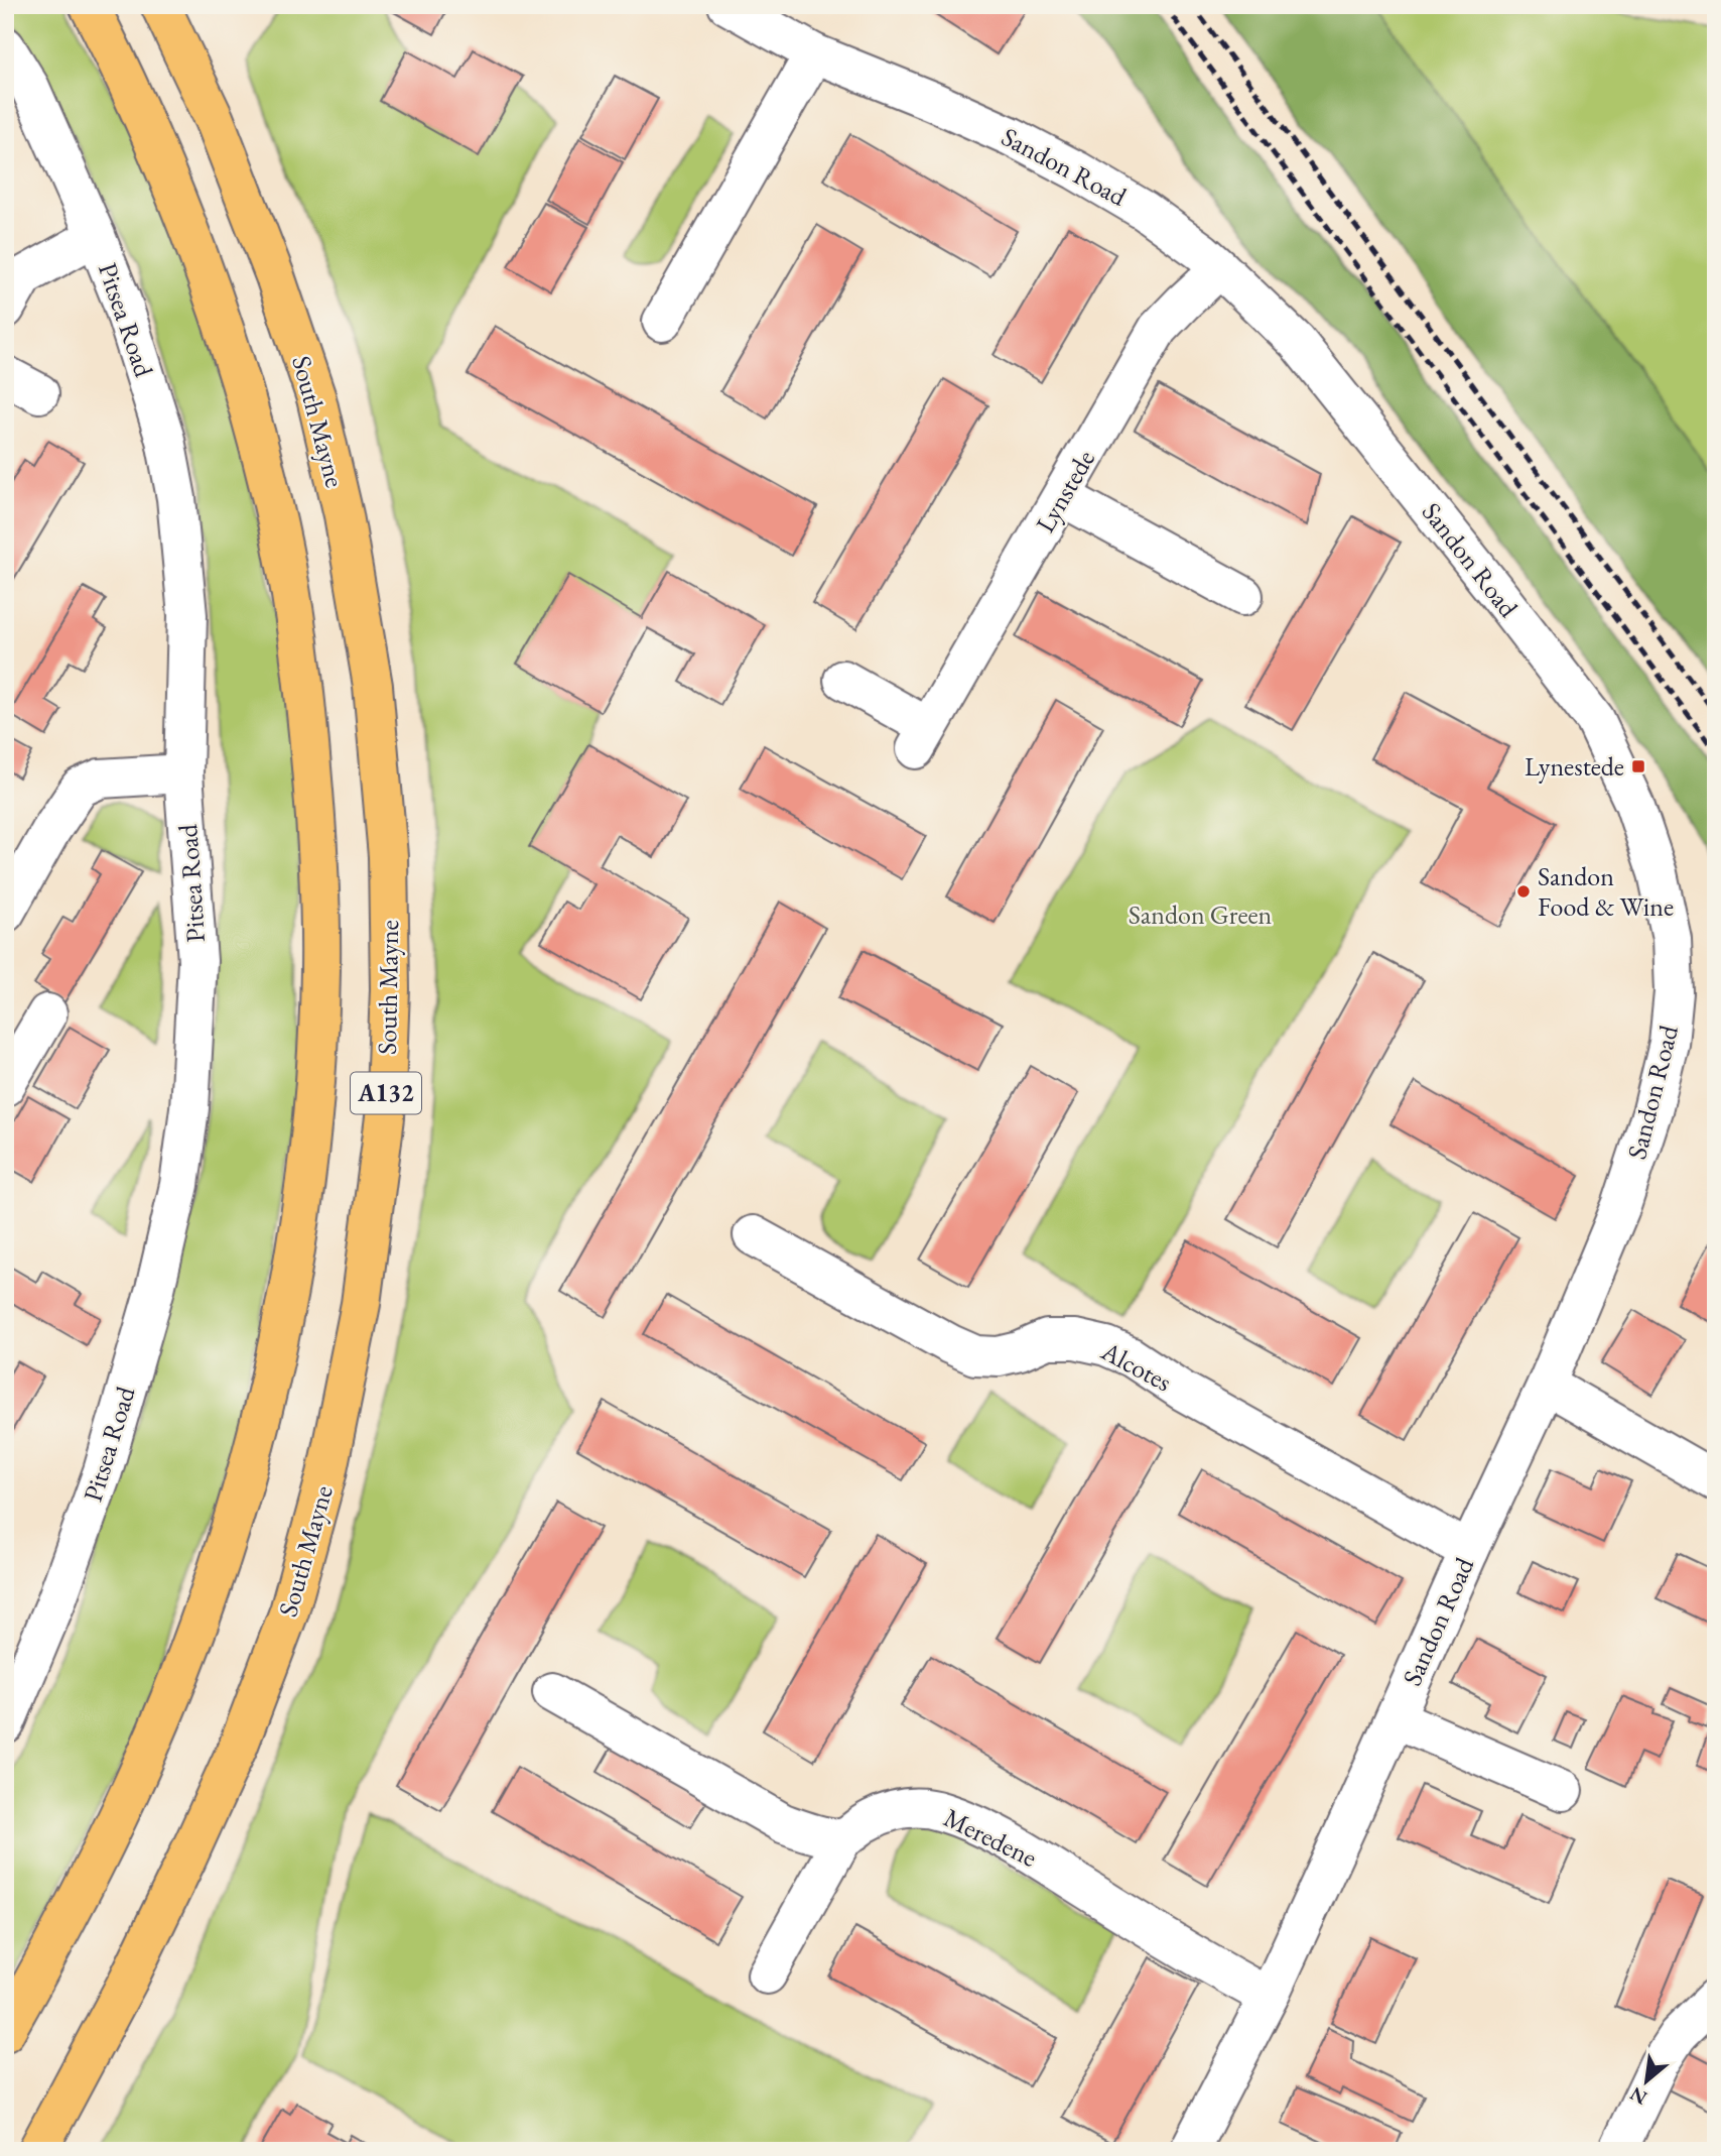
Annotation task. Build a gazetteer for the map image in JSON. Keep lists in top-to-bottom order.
{
  "streets": {
    "main road": ["South Mayne", "A132"],
    "street": [
      "Sandon Road",
      "Pitsea Road",
      "Lynstede",
      "Alcotes",
      "Meredene"
    ]
  },
  "crossings": [
    ["Sandon Road", "Lynstede"],
    ["Sandon Road", "Alcotes"],
    ["Sandon Road", "Meredene"]
  ],
  "parks": ["Sandon Green"],
  "places": {
    "transit": ["Lynestede"],
    "other": ["Sandon Food & Wine"]
  },
  "north": "bottom left"
}
